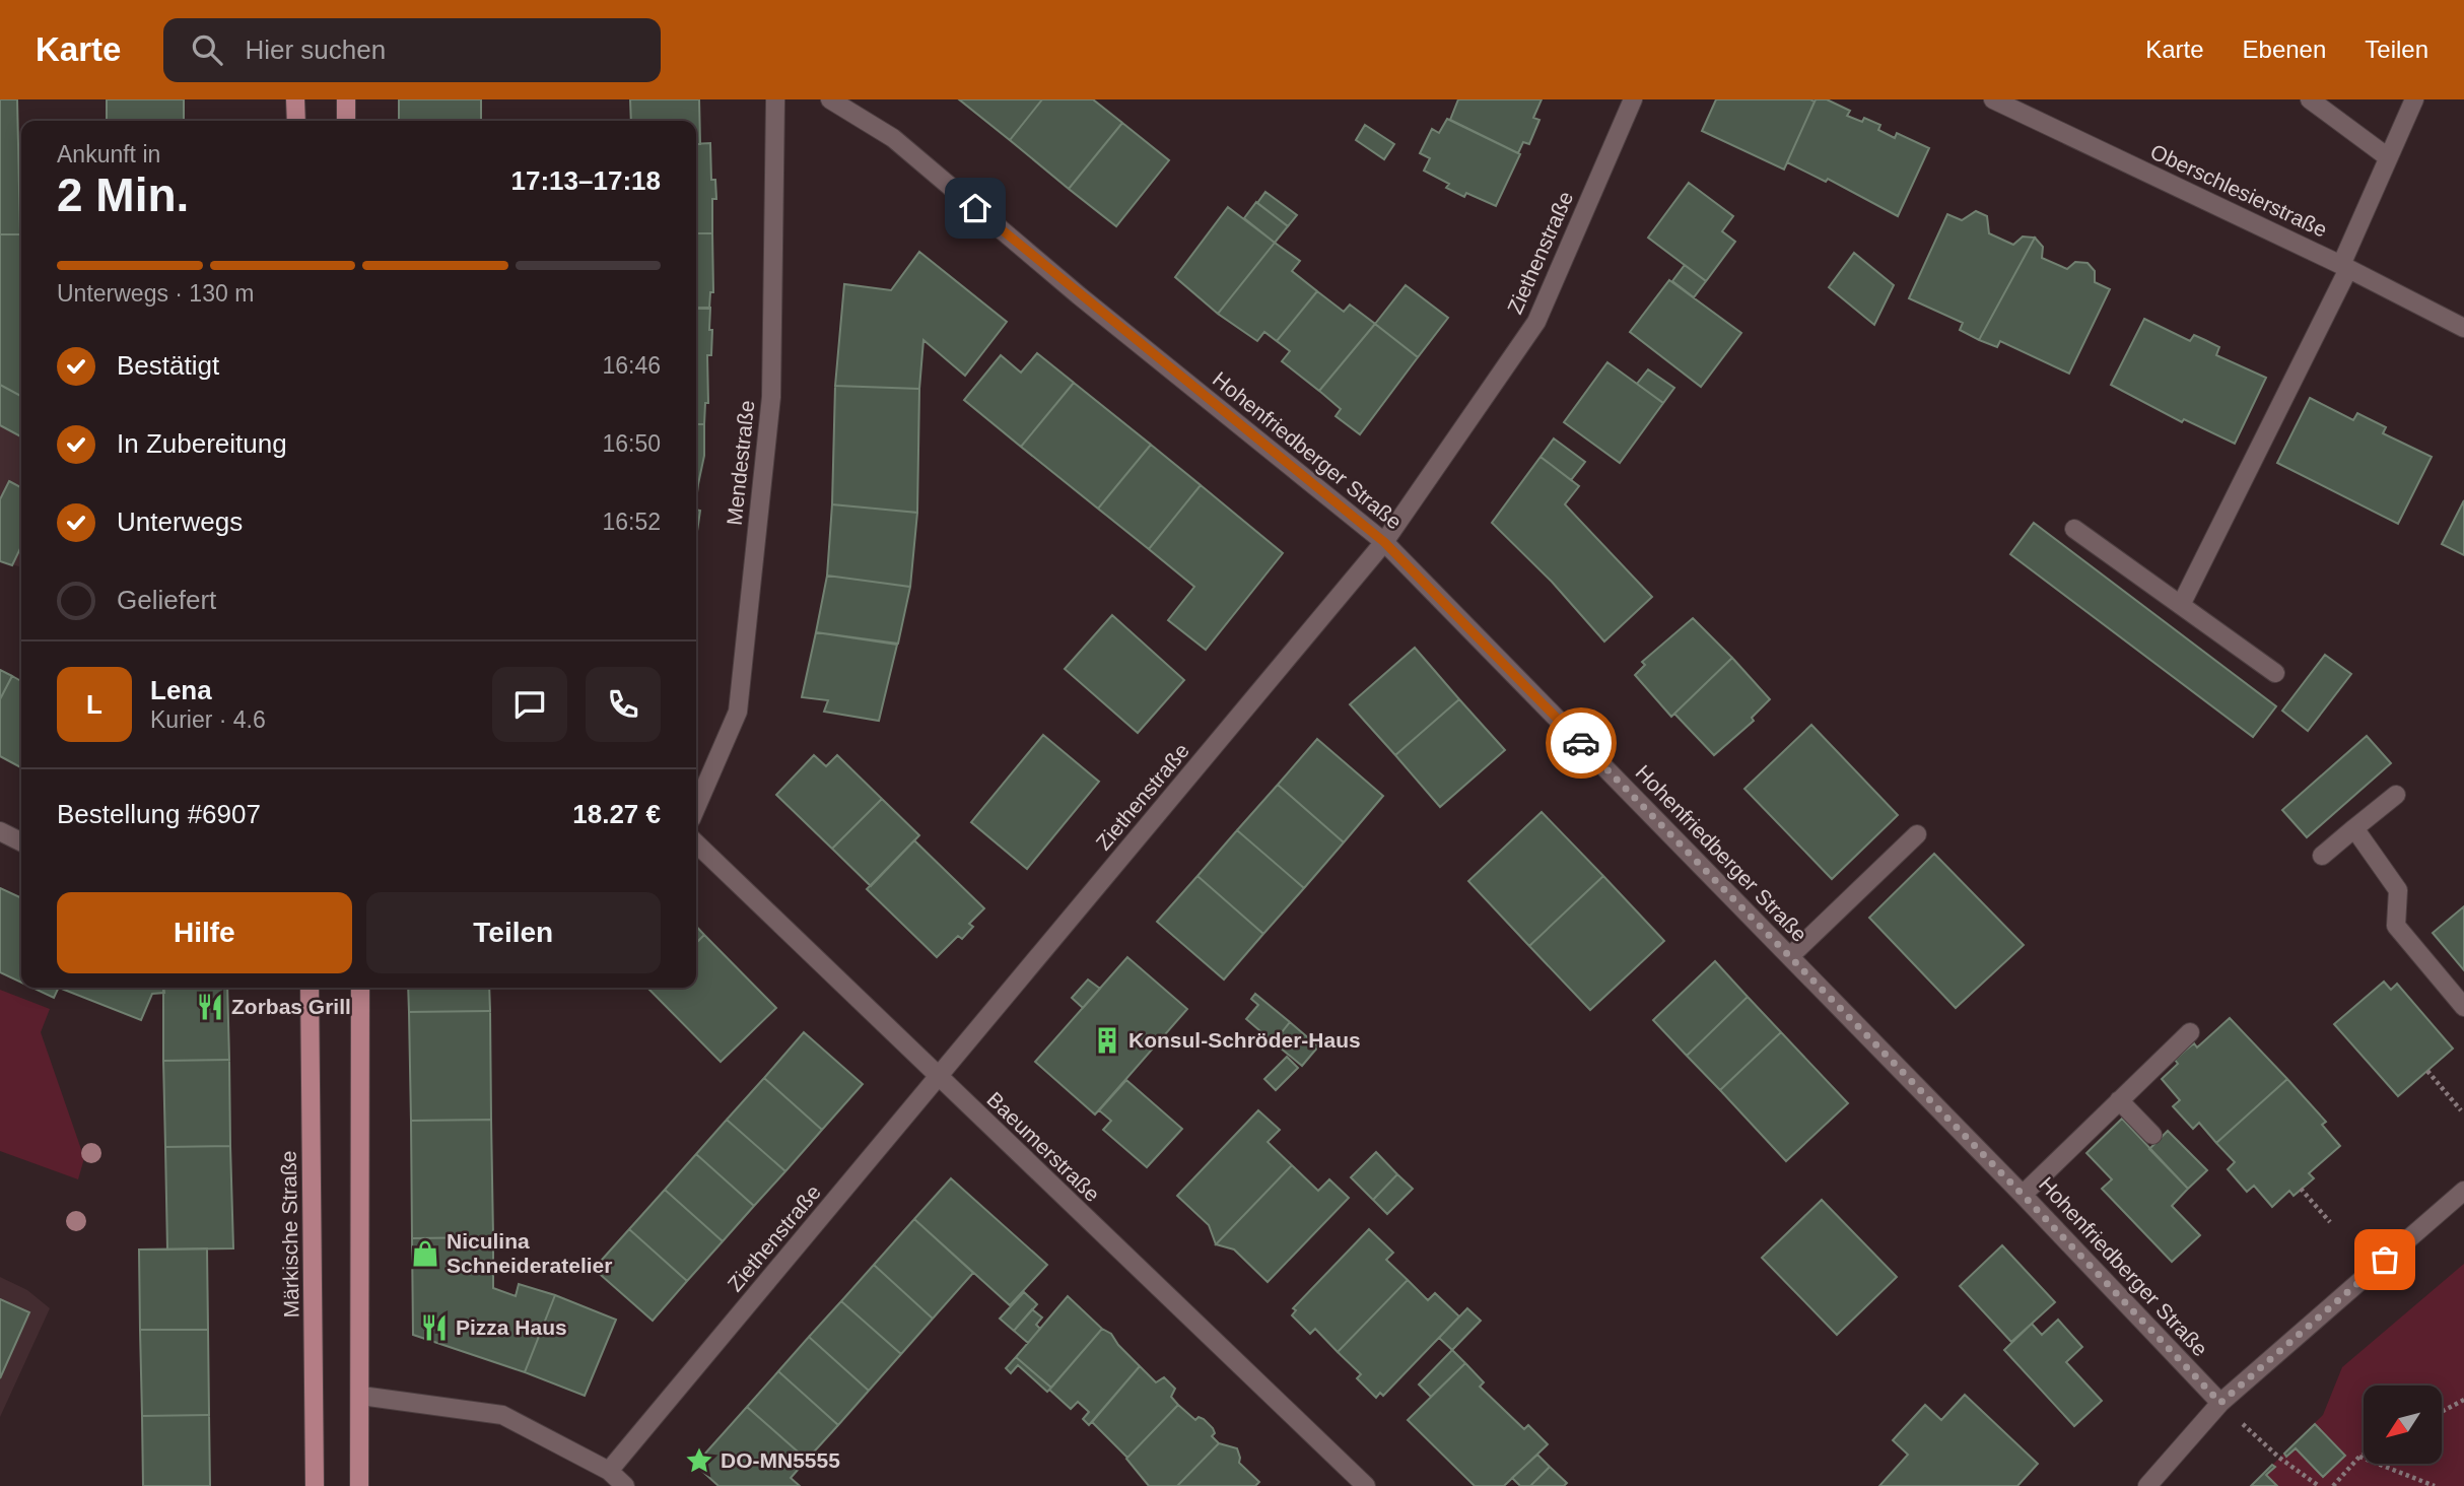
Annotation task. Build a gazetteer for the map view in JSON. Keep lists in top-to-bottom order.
{
  "streets": {
    "main road": ["Märkische Straße"],
    "street": [
      "Oberschlesierstraße",
      "Ziethenstraße",
      "Hohenfriedberger Straße",
      "Mendestraße",
      "Baeumerstraße"
    ]
  },
  "crossings": [
    ["Ziethenstraße", "Hohenfriedberger Straße"],
    ["Ziethenstraße", "Baeumerstraße"]
  ],
  "places": {
    "restaurant": ["Zorbas Grill", "Pizza Haus"],
    "building": ["Konsul-Schröder-Haus"],
    "shop": ["Niculina Schneideratelier"],
    "place": ["DO-MN5555"]
  },
  "north": "bottom left",
  "page": {
    "header": "Karte",
    "search": "Hier suchen",
    "nav": ["Karte", "Ebenen", "Teilen"],
    "heading": ["2 Min.", "Ankunft in", "17:13–17:18"],
    "panel": [
      "Lena",
      "Kurier · 4.6",
      "Bestellung #6907",
      "18.27 €"
    ],
    "bar": "Unterwegs · 130 m",
    "list": [
      ["Bestätigt", "16:46"],
      ["In Zubereitung", "16:50"],
      ["Unterwegs", "16:52"],
      "Geliefert"
    ],
    "round": "L",
    "buttons": ["Hilfe", "Teilen"]
  }
}
